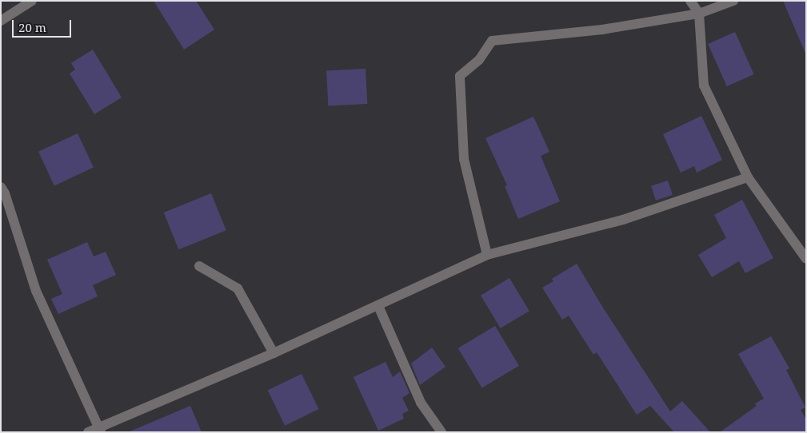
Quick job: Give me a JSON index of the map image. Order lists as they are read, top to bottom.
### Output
{
  "scale_bar": "20 m"
}
